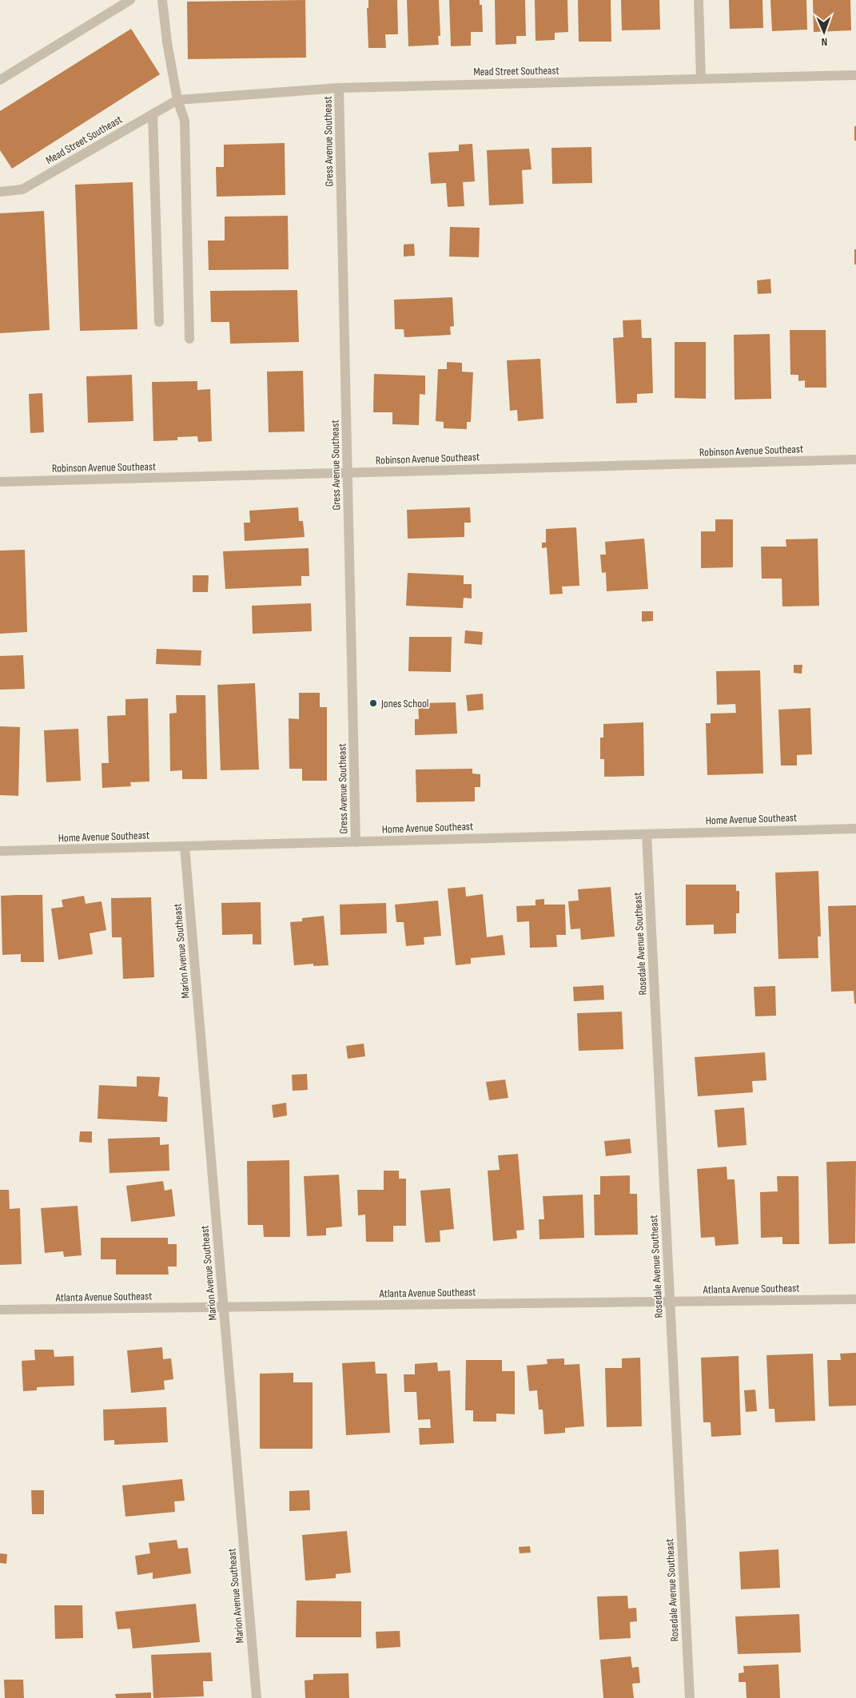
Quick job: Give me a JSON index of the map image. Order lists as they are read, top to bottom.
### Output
{
  "streets": {
    "street": [
      "Mead Street Southeast",
      "Gress Avenue Southeast",
      "Robinson Avenue Southeast",
      "Home Avenue Southeast",
      "Rosedale Avenue Southeast",
      "Marion Avenue Southeast",
      "Atlanta Avenue Southeast"
    ]
  },
  "crossings": [
    ["Mead Street Southeast", "Gress Avenue Southeast"],
    ["Gress Avenue Southeast", "Robinson Avenue Southeast"],
    ["Gress Avenue Southeast", "Home Avenue Southeast"],
    ["Home Avenue Southeast", "Rosedale Avenue Southeast"],
    ["Home Avenue Southeast", "Marion Avenue Southeast"],
    ["Rosedale Avenue Southeast", "Atlanta Avenue Southeast"],
    ["Marion Avenue Southeast", "Atlanta Avenue Southeast"]
  ],
  "places": ["Jones School"],
  "north": "bottom"
}
